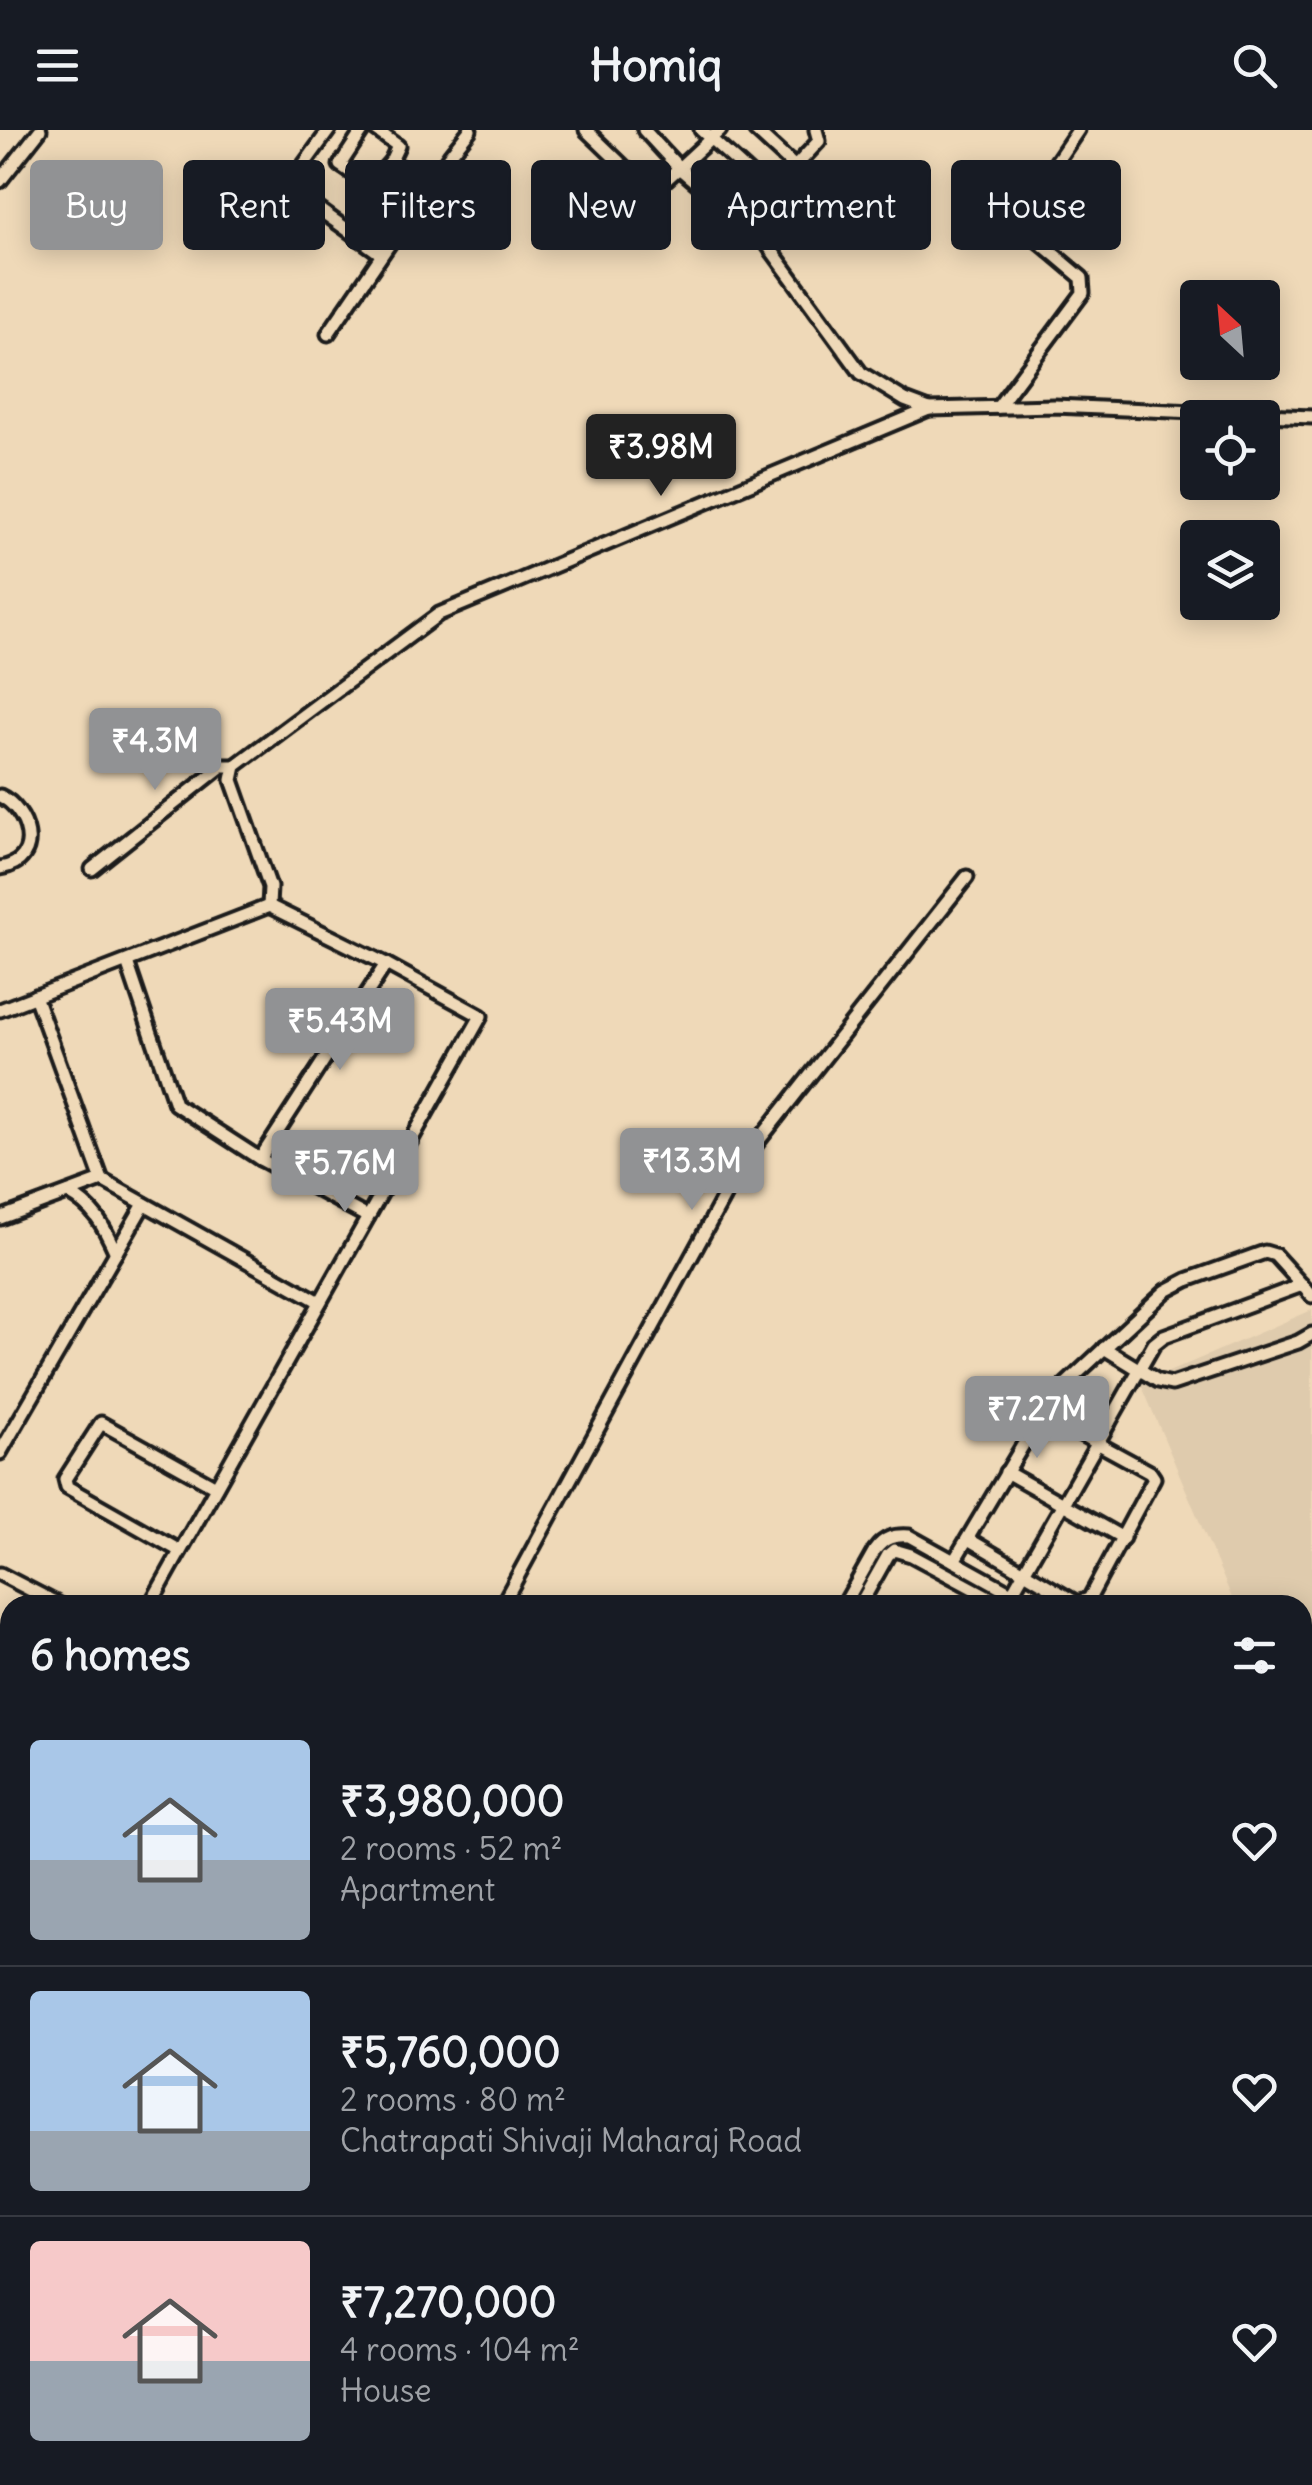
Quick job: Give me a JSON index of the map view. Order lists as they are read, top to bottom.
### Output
{
  "north": "top left",
  "page": {
    "header": "Homiq",
    "chip": [
      "Buy",
      "Rent",
      "Filters",
      "New",
      "Apartment",
      "House"
    ],
    "price": [
      "₹3.98M",
      "₹4.3M",
      "₹5.43M",
      "₹13.3M",
      "₹5.76M",
      "₹7.27M"
    ],
    "heading": "6 homes",
    "list": [
      {
        "name": "₹3,980,000",
        "note": "2 rooms · 52 m² · Apartment"
      },
      {
        "name": "₹5,760,000",
        "note": "2 rooms · 80 m² · Chatrapati Shivaji Maharaj Road"
      },
      {
        "name": "₹7,270,000",
        "note": "4 rooms · 104 m² · House"
      }
    ]
  }
}
